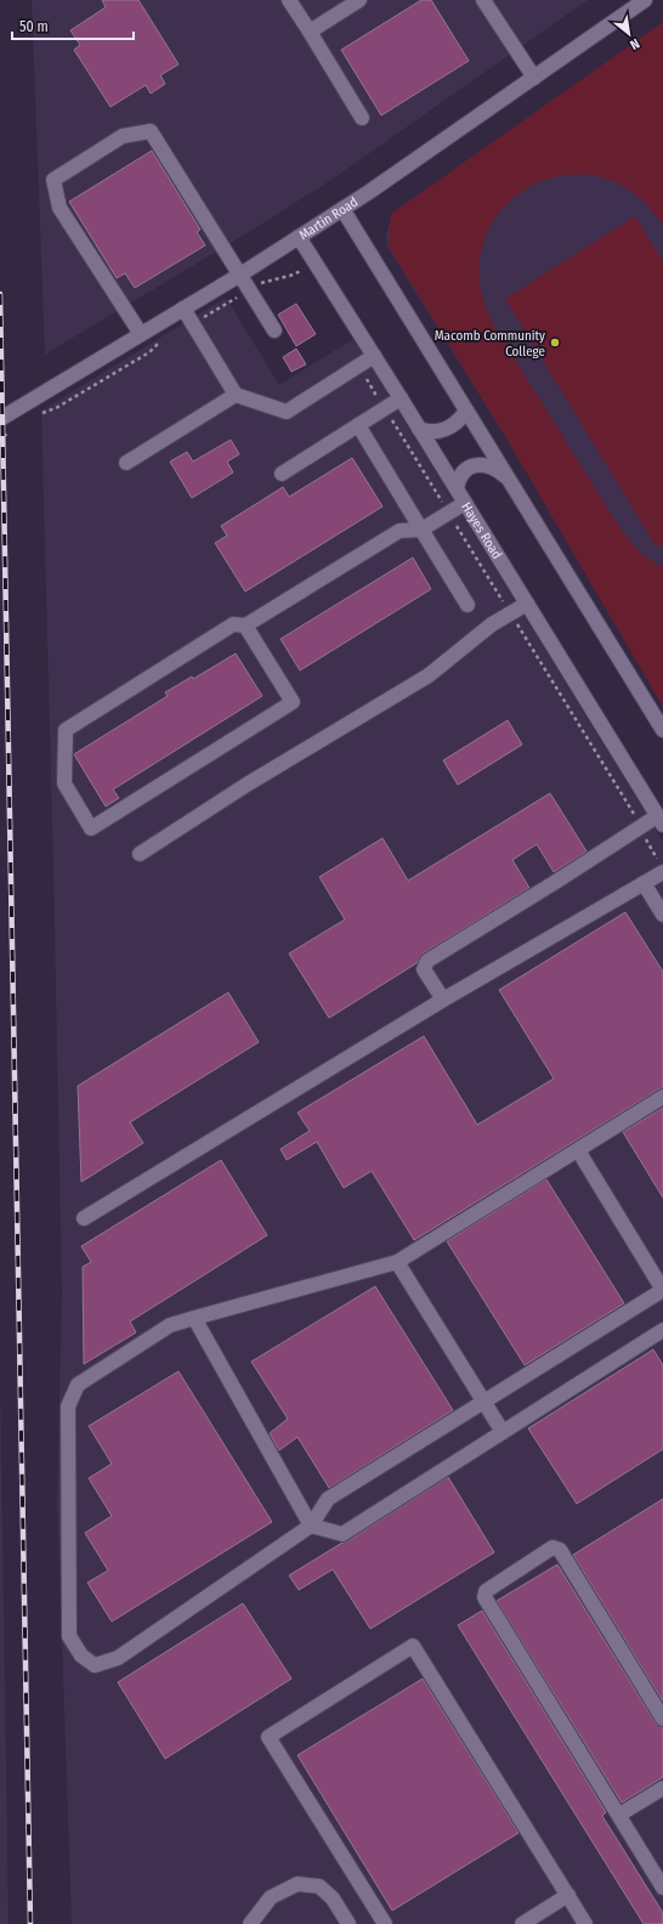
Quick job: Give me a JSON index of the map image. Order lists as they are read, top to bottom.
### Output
{
  "streets": {
    "street": ["Martin Road", "Hayes Road"]
  },
  "crossings": [
    ["Martin Road", "Hayes Road"]
  ],
  "places": ["Macomb Community College"],
  "scale_bar": "50 m",
  "north": "bottom right"
}
